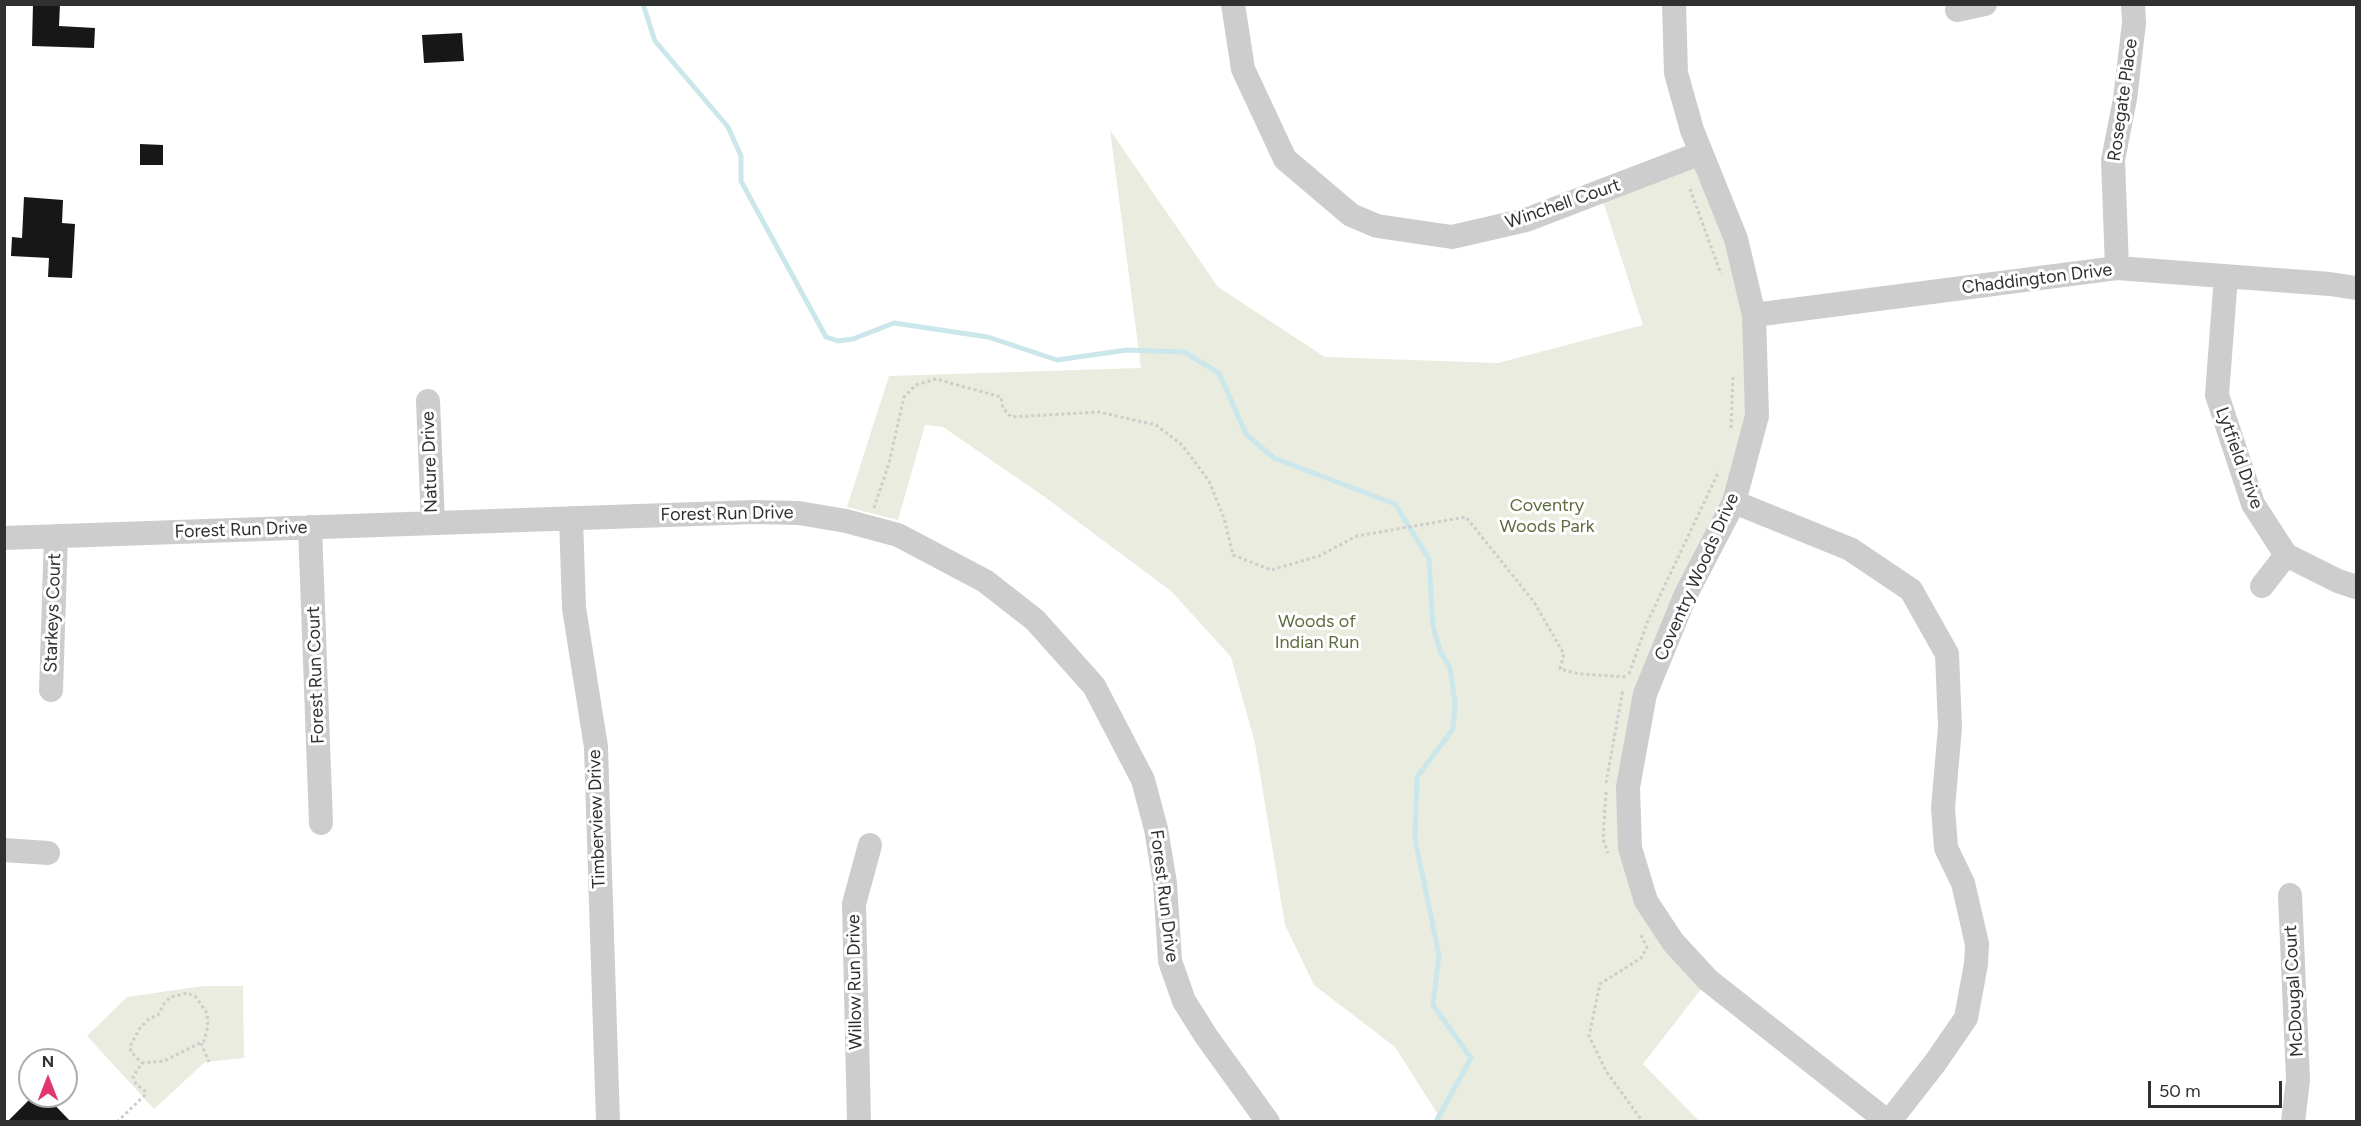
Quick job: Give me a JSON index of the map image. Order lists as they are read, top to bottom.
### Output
{
  "streets": {
    "street": [
      "Rosegate Place",
      "Winchell Court",
      "Chaddington Drive",
      "Lytfield Drive",
      "Nature Drive",
      "Forest Run Drive",
      "Coventry Woods Drive",
      "Starkeys Court",
      "Forest Run Court",
      "Timberview Drive",
      "Willow Run Drive",
      "McDougal Court"
    ]
  },
  "crossings": [
    ["Rosegate Place", "Chaddington Drive"],
    ["Winchell Court", "Coventry Woods Drive"],
    ["Chaddington Drive", "Lytfield Drive"],
    ["Chaddington Drive", "Coventry Woods Drive"],
    ["Nature Drive", "Forest Run Drive"],
    ["Forest Run Drive", "Starkeys Court"],
    ["Forest Run Drive", "Forest Run Court"],
    ["Forest Run Drive", "Timberview Drive"]
  ],
  "parks": ["Coventry Woods Park", "Woods of Indian Run"],
  "scale_bar": "50 m",
  "north": "top"
}
